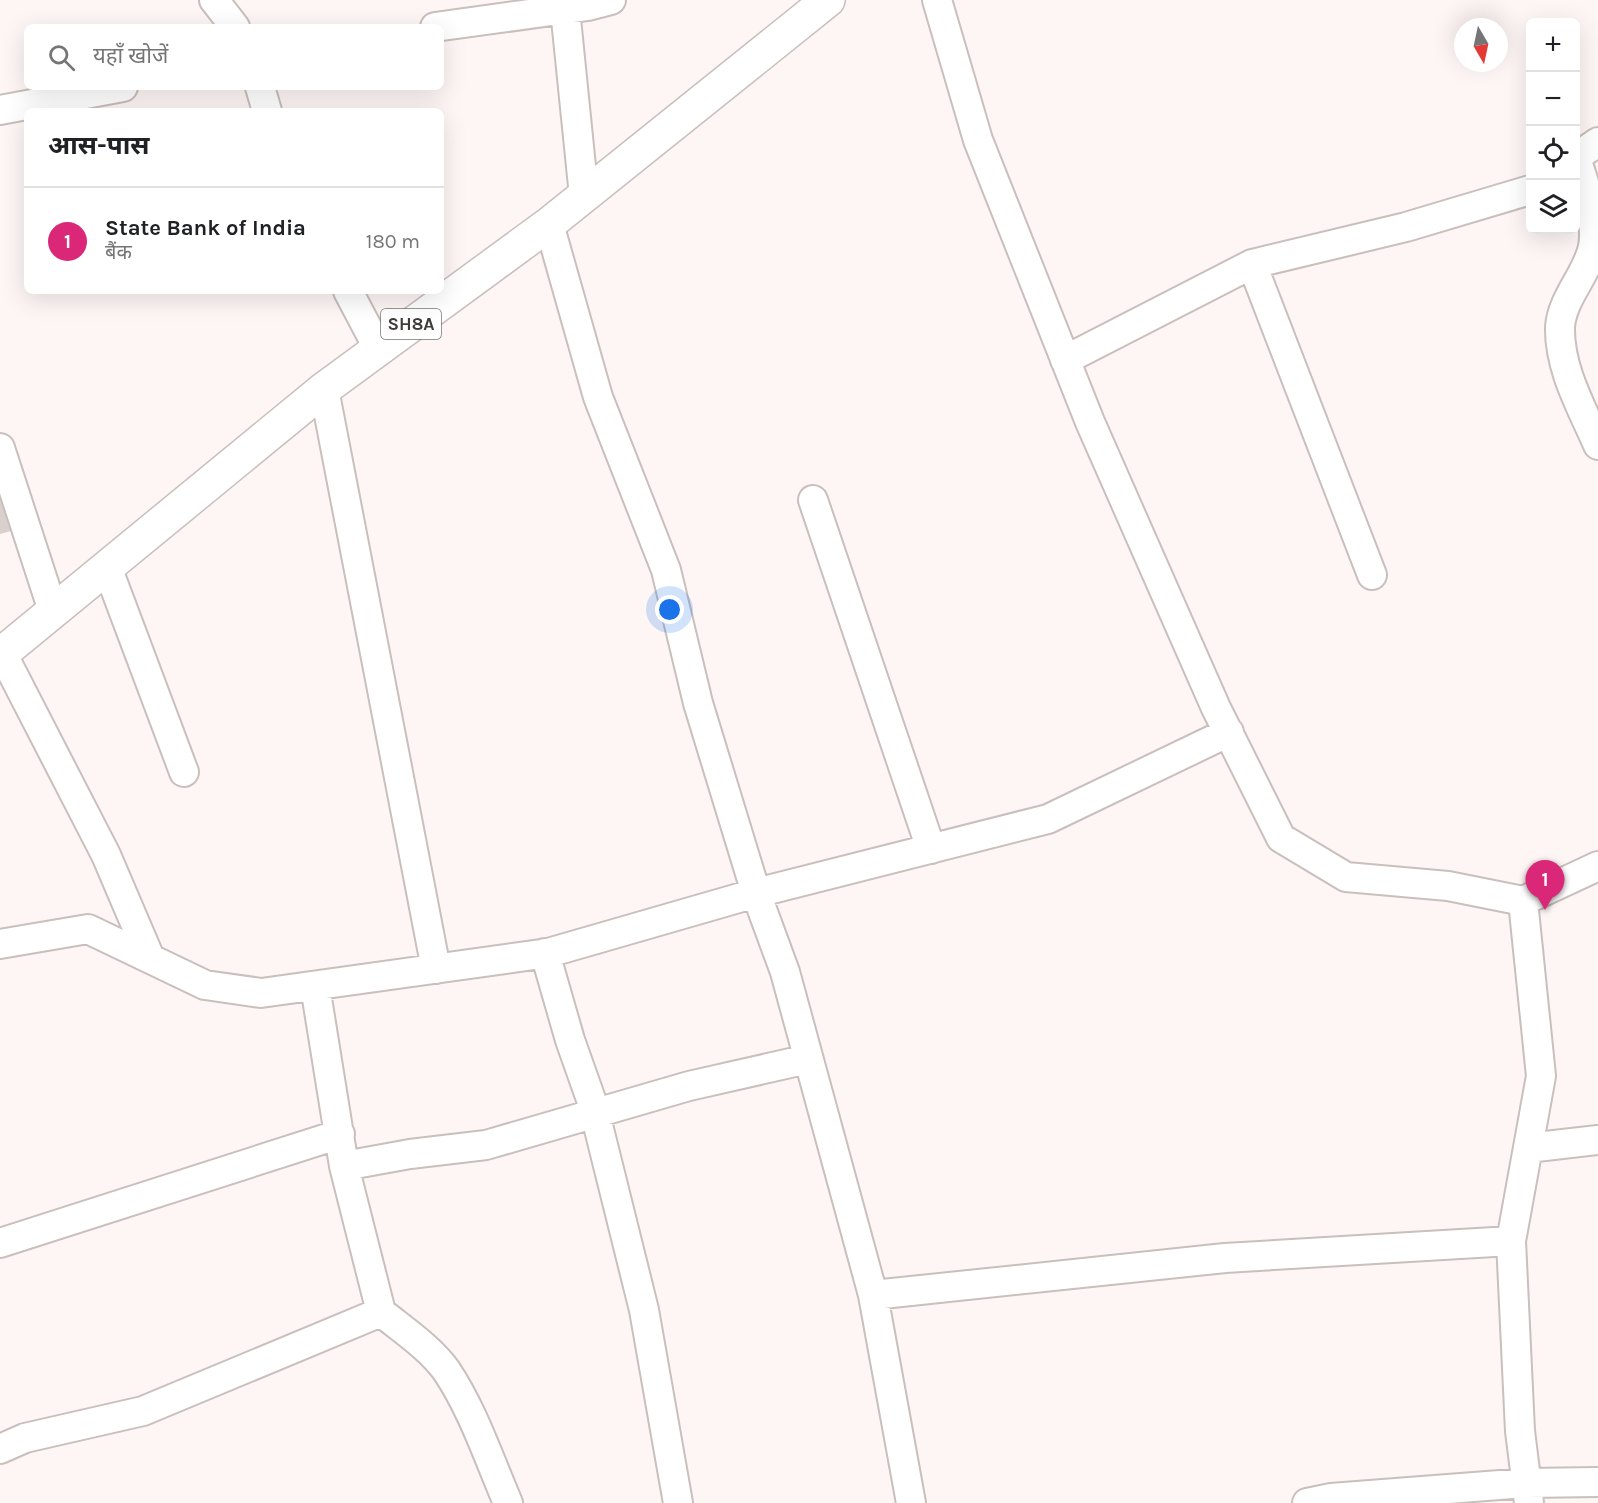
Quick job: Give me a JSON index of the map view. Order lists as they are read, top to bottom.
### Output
{
  "streets": {
    "main road": ["SH8A"]
  },
  "north": "bottom",
  "page": {
    "map_buttons": ["+", "−"],
    "search": "यहाँ खोजें",
    "heading": "आस-पास",
    "list": [
      {
        "mark": "1",
        "name": "State Bank of India",
        "note": "बैंक",
        "value": "180 m"
      }
    ],
    "pins": "1"
  }
}
